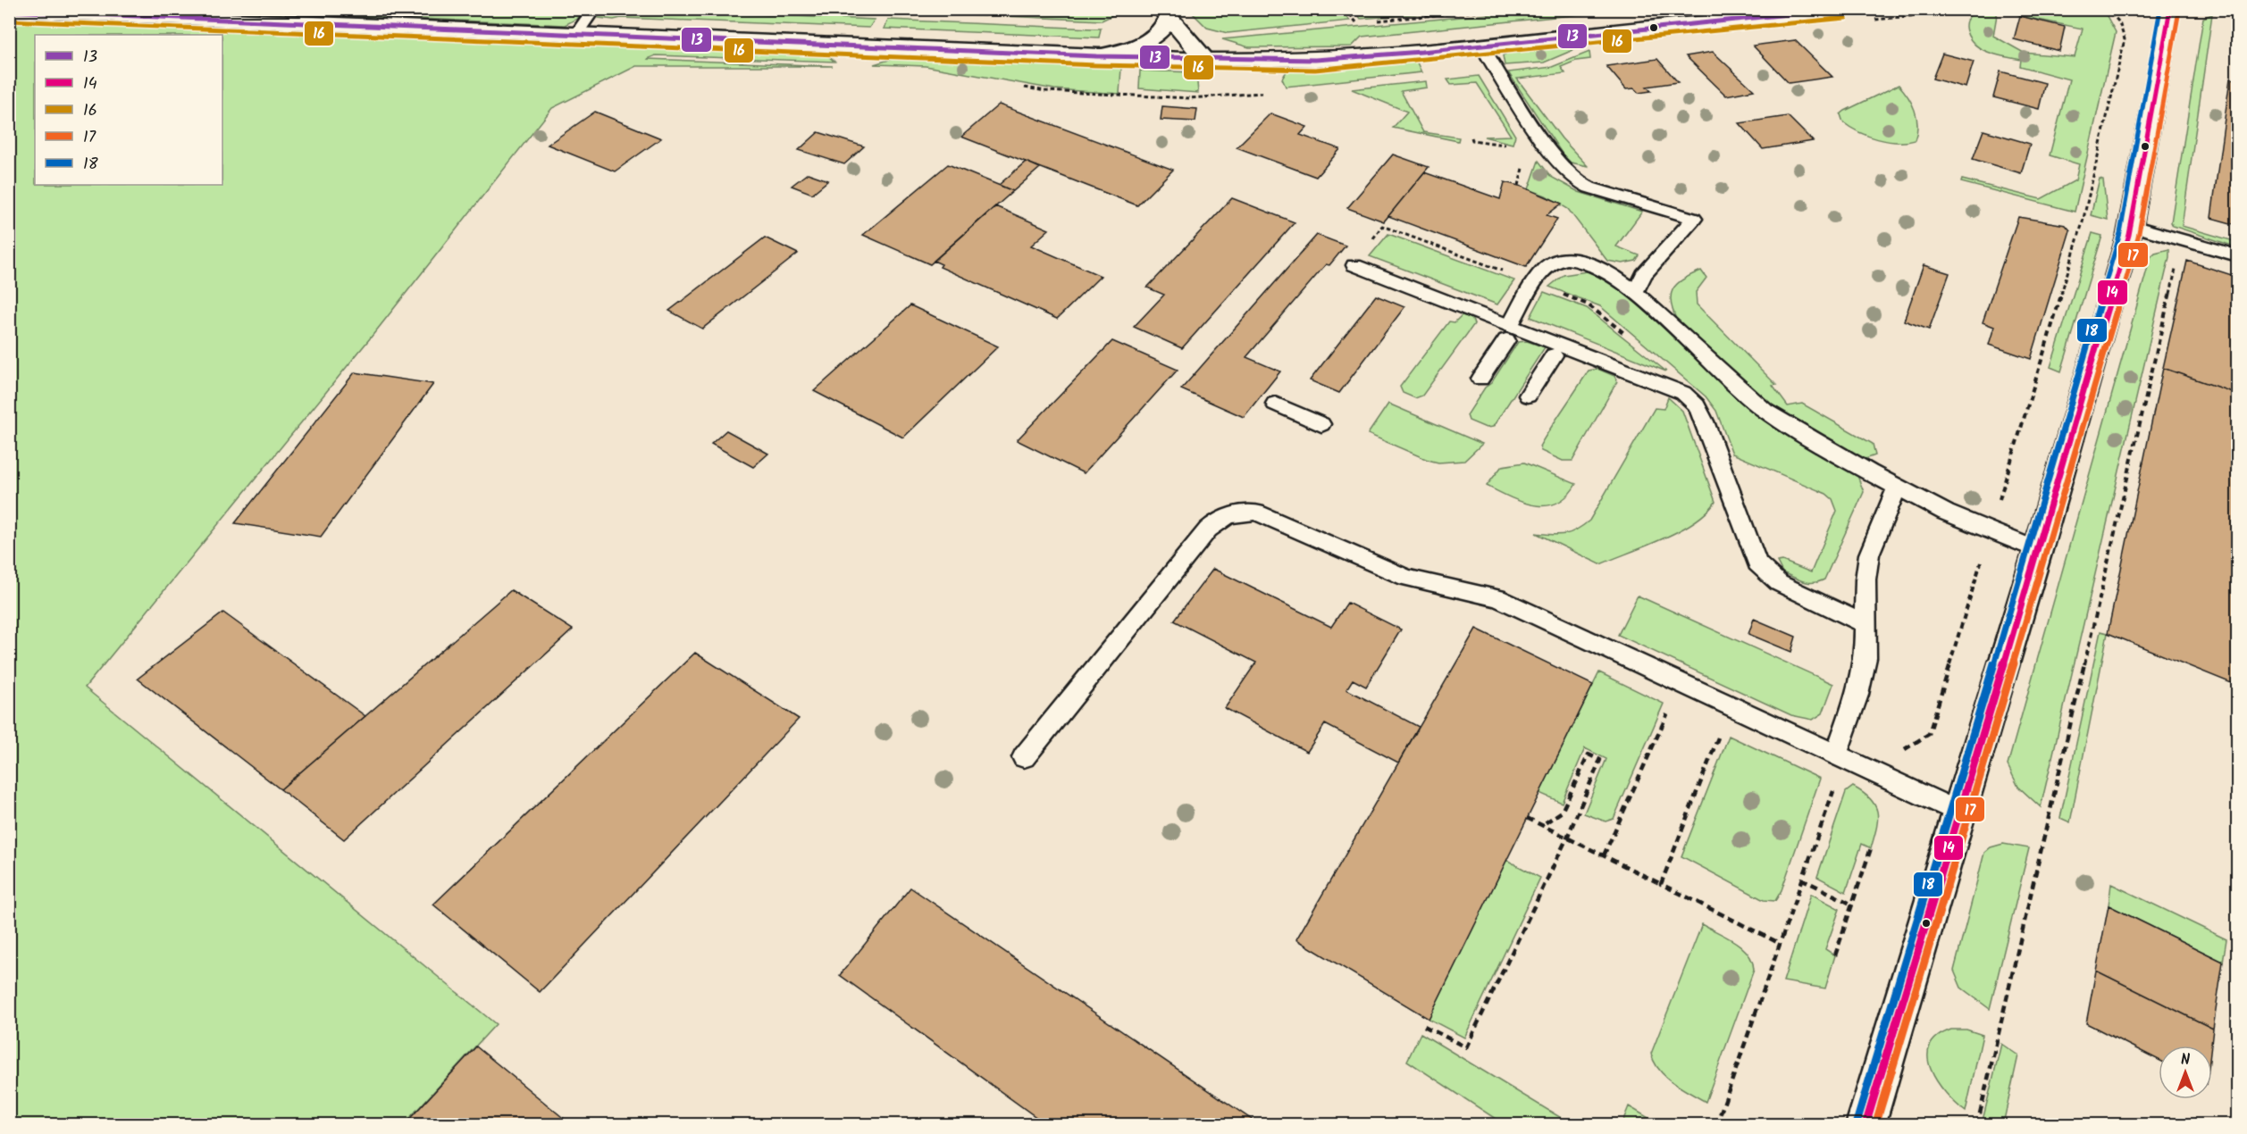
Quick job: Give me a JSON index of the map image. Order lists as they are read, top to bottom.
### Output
{
  "lines": [
    "transit line 13",
    "transit line 14",
    "transit line 18",
    "transit line 17",
    "transit line 16"
  ],
  "legend": [
    "13",
    "14",
    "16",
    "17",
    "18"
  ],
  "north": "top"
}
